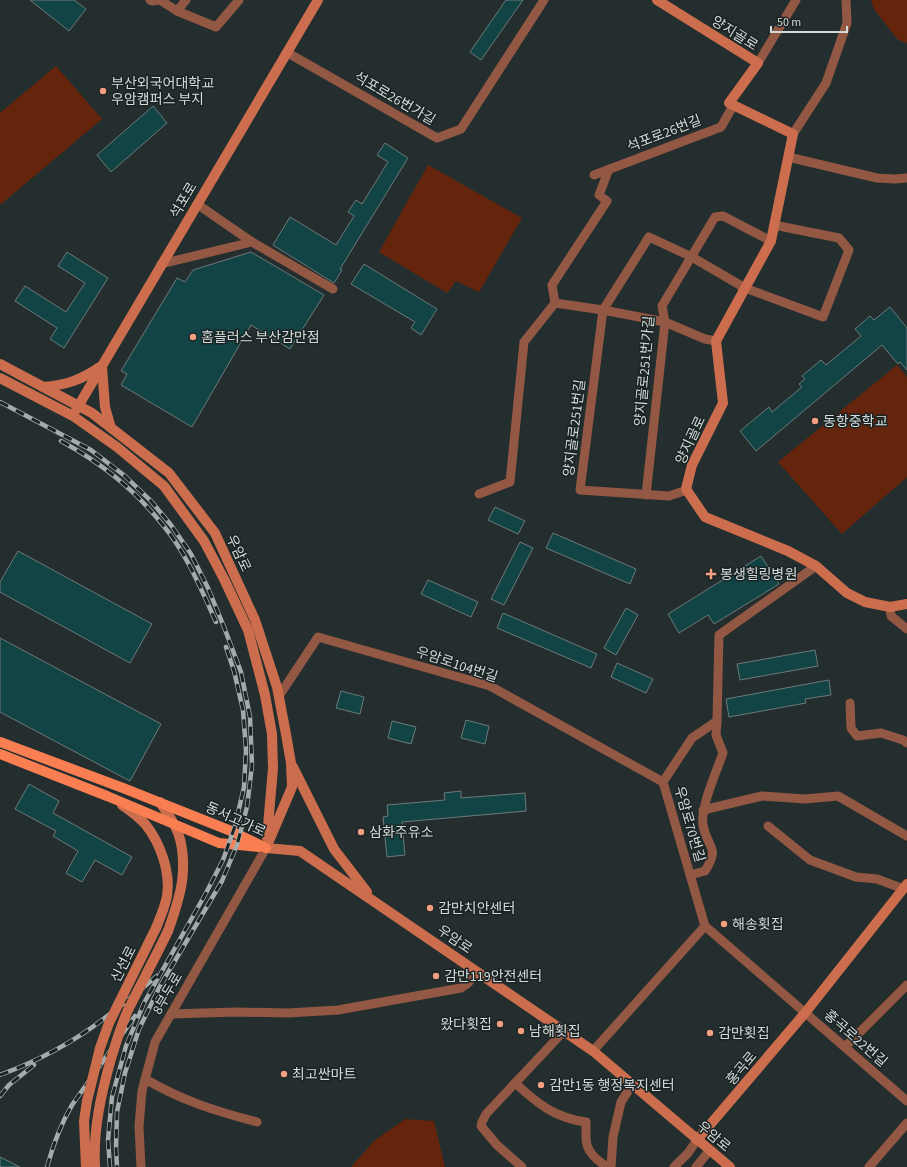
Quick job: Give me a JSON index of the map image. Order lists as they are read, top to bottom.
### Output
{
  "streets": {
    "main road": [
      "양지골로",
      "석포로",
      "우암로",
      "동서고가로",
      "신선로",
      "홍곡로"
    ],
    "street": [
      "석포로26번가길",
      "석포로26번길",
      "양지골로251번가길",
      "양지골로251번길",
      "우암로104번길",
      "우암로70번길",
      "8부두로",
      "홍곡로22번길"
    ]
  },
  "crossings": [
    ["양지골로", "석포로26번길"],
    ["양지골로", "양지골로251번길"],
    ["석포로26번가길", "석포로"],
    ["석포로", "우암로"],
    ["양지골로251번가길", "양지골로251번길"],
    ["우암로", "우암로104번길"],
    ["우암로", "동서고가로"],
    ["우암로", "8부두로"],
    ["우암로", "홍곡로"],
    ["우암로104번길", "우암로70번길"],
    ["동서고가로", "신선로"],
    ["동서고가로", "8부두로"],
    ["홍곡로22번길", "홍곡로"]
  ],
  "places": {
    "other": [
      "부산외국어대학교 우암캠퍼스 부지",
      "홈플러스 부산감만점",
      "동항중학교",
      "삼화주유소",
      "감만치안센터",
      "해송횟집",
      "감만119안전센터",
      "왔다횟집",
      "남해횟집",
      "감만횟집",
      "최고싼마트",
      "감만1동 행정복지센터"
    ],
    "health": ["봉생힐링병원"]
  },
  "scale_bar": "50 m"
}
